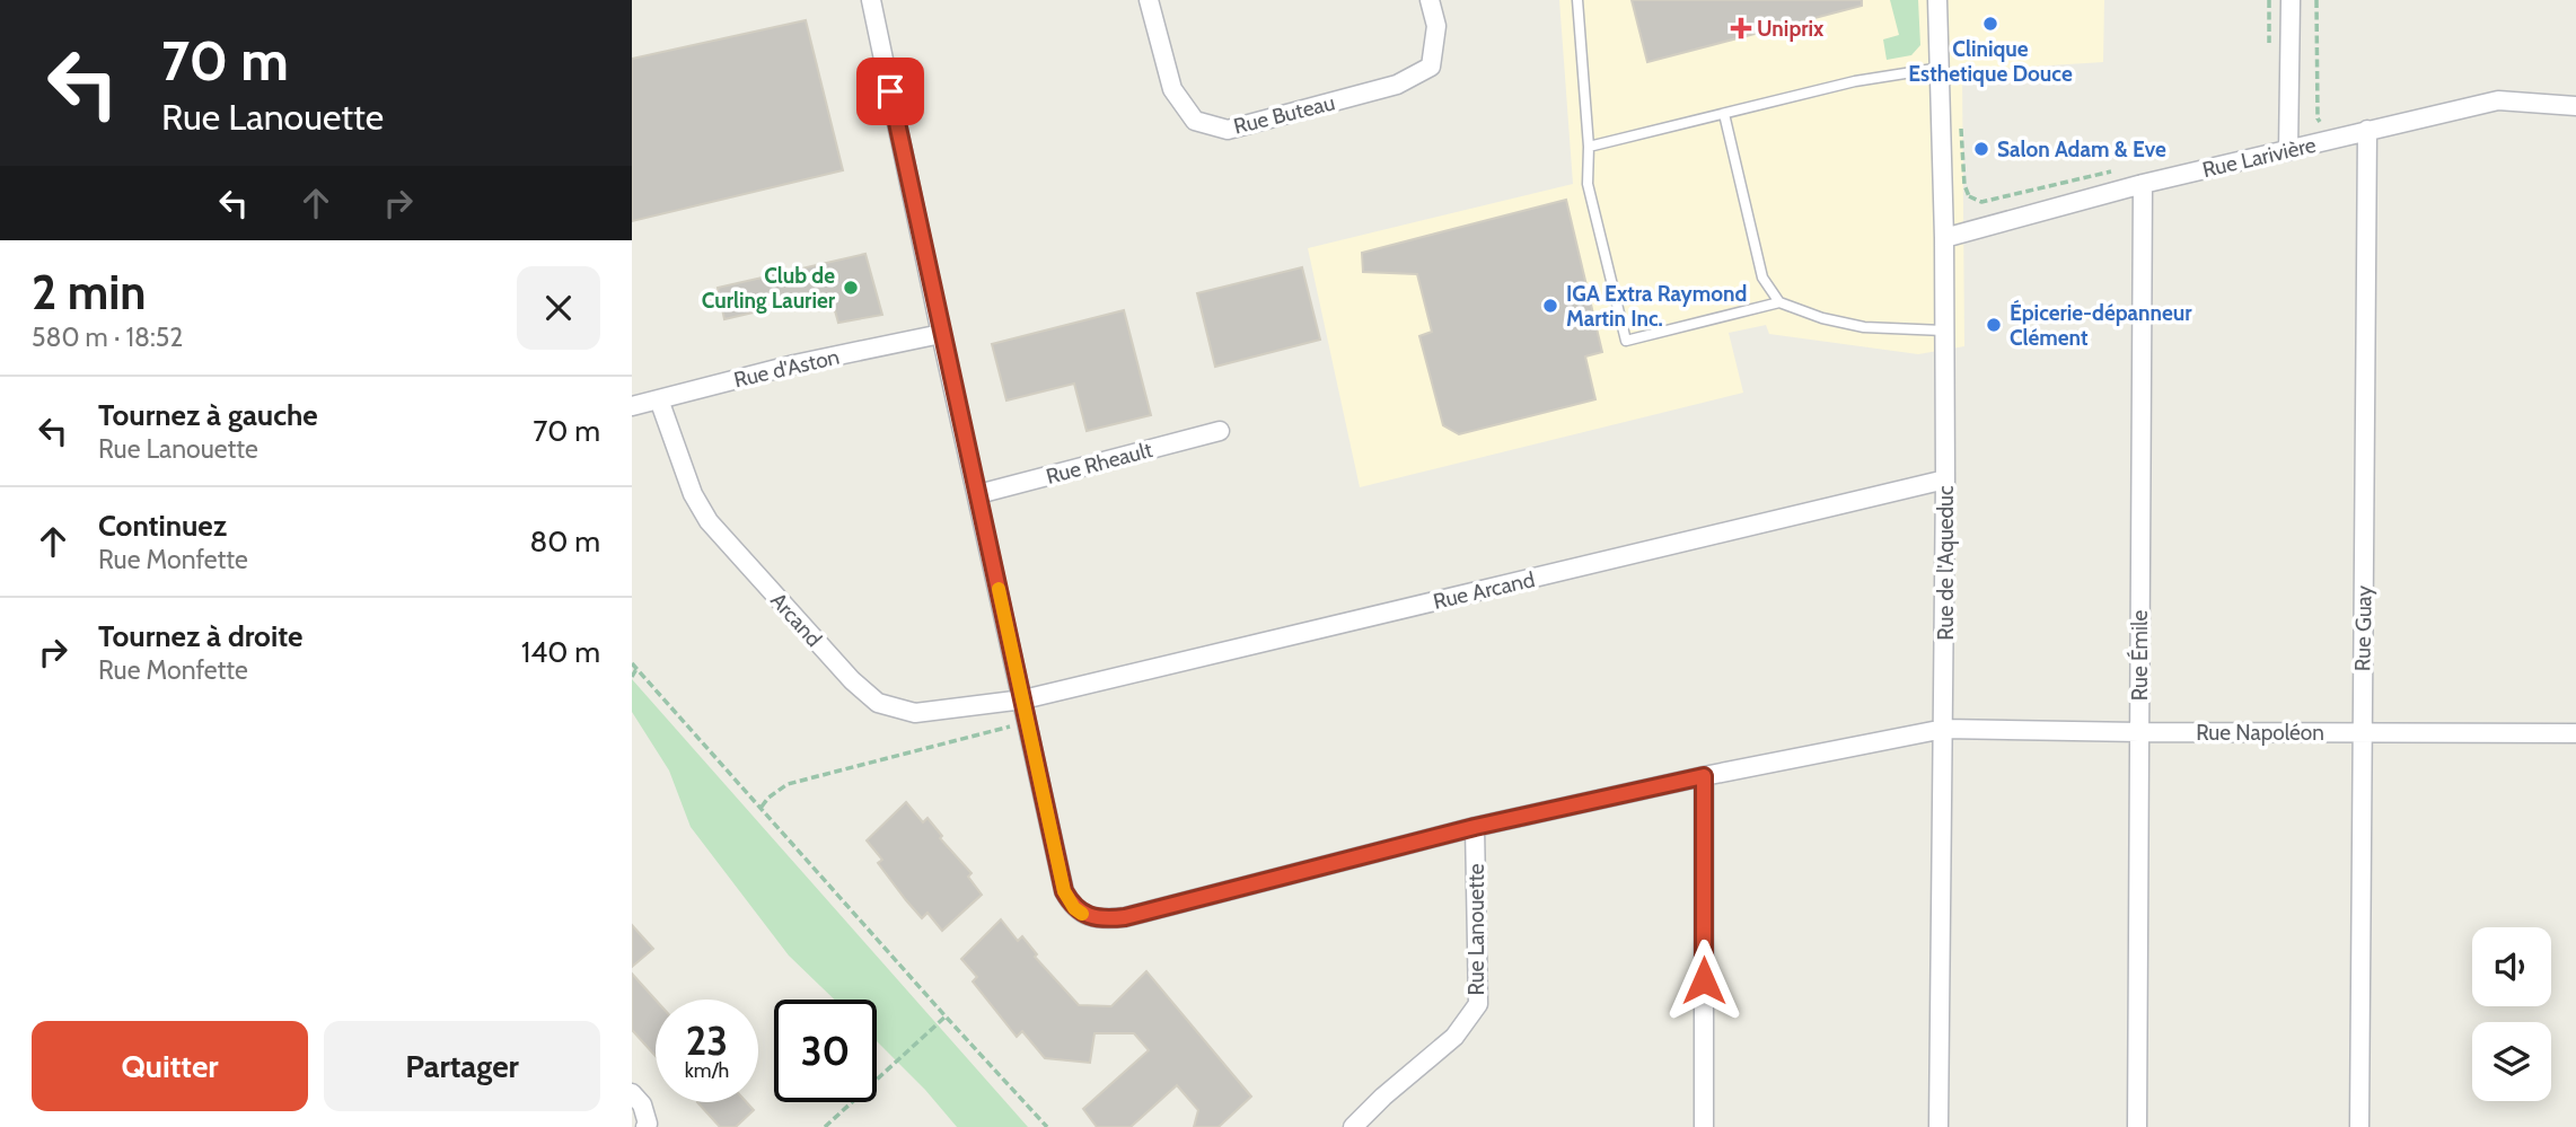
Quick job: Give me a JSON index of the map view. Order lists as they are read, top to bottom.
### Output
{
  "streets": {
    "street": [
      "Rue Buteau",
      "Rue Larivière",
      "Rue d'Aston",
      "Rue Rheault",
      "Rue de l'Aqueduc",
      "Rue Arcand",
      "Arcand",
      "Rue Guay",
      "Rue Émile",
      "Rue Napoléon",
      "Rue Lanouette"
    ]
  },
  "crossings": [
    ["Rue Larivière", "Rue de l'Aqueduc"],
    ["Rue Larivière", "Rue Guay"],
    ["Rue Larivière", "Rue Émile"],
    ["Rue d'Aston", "Arcand"],
    ["Rue de l'Aqueduc", "Rue Arcand"],
    ["Rue de l'Aqueduc", "Rue Napoléon"],
    ["Rue Arcand", "Arcand"],
    ["Rue Guay", "Rue Napoléon"],
    ["Rue Émile", "Rue Napoléon"]
  ],
  "places": {
    "other": [
      "Clinique Esthetique Douce",
      "Salon Adam & Eve",
      "Club de Curling Laurier",
      "IGA Extra Raymond Martin Inc.",
      "Épicerie-dépanneur Clément"
    ],
    "health": ["Uniprix"]
  },
  "page": {
    "turn": ["70 m", "Rue Lanouette"],
    "heading": ["2 min", "580 m · 18:52"],
    "list": [
      {
        "name": "Tournez à gauche",
        "note": "Rue Lanouette",
        "value": "70 m"
      },
      {
        "name": "Continuez",
        "note": "Rue Monfette",
        "value": "80 m"
      },
      {
        "name": "Tournez à droite",
        "note": "Rue Monfette",
        "value": "140 m"
      }
    ],
    "speed": "23 km/h",
    "limit": "30",
    "buttons": ["Quitter", "Partager"]
  }
}
